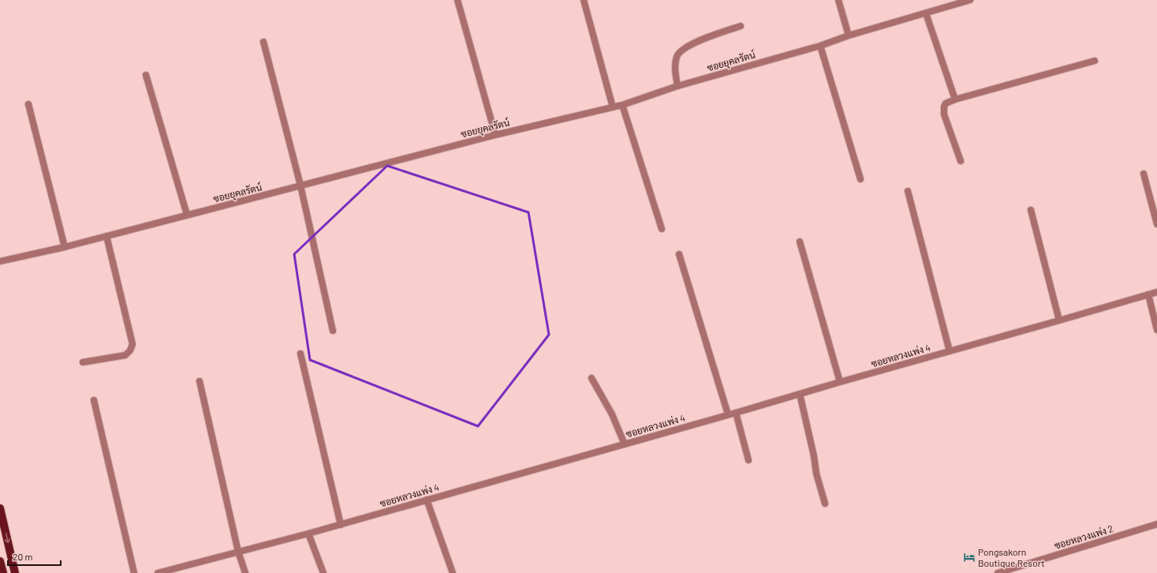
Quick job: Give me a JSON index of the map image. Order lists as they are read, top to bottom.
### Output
{
  "streets": {
    "street": ["ซอยยุคลรัตน์", "ซอยหลวงแพ่ง 4", "ซอยหลวงแพ่ง 2"]
  },
  "places": {
    "hotel": ["Pongsakorn Boutique Resort"]
  },
  "scale_bar": "20 m"
}
